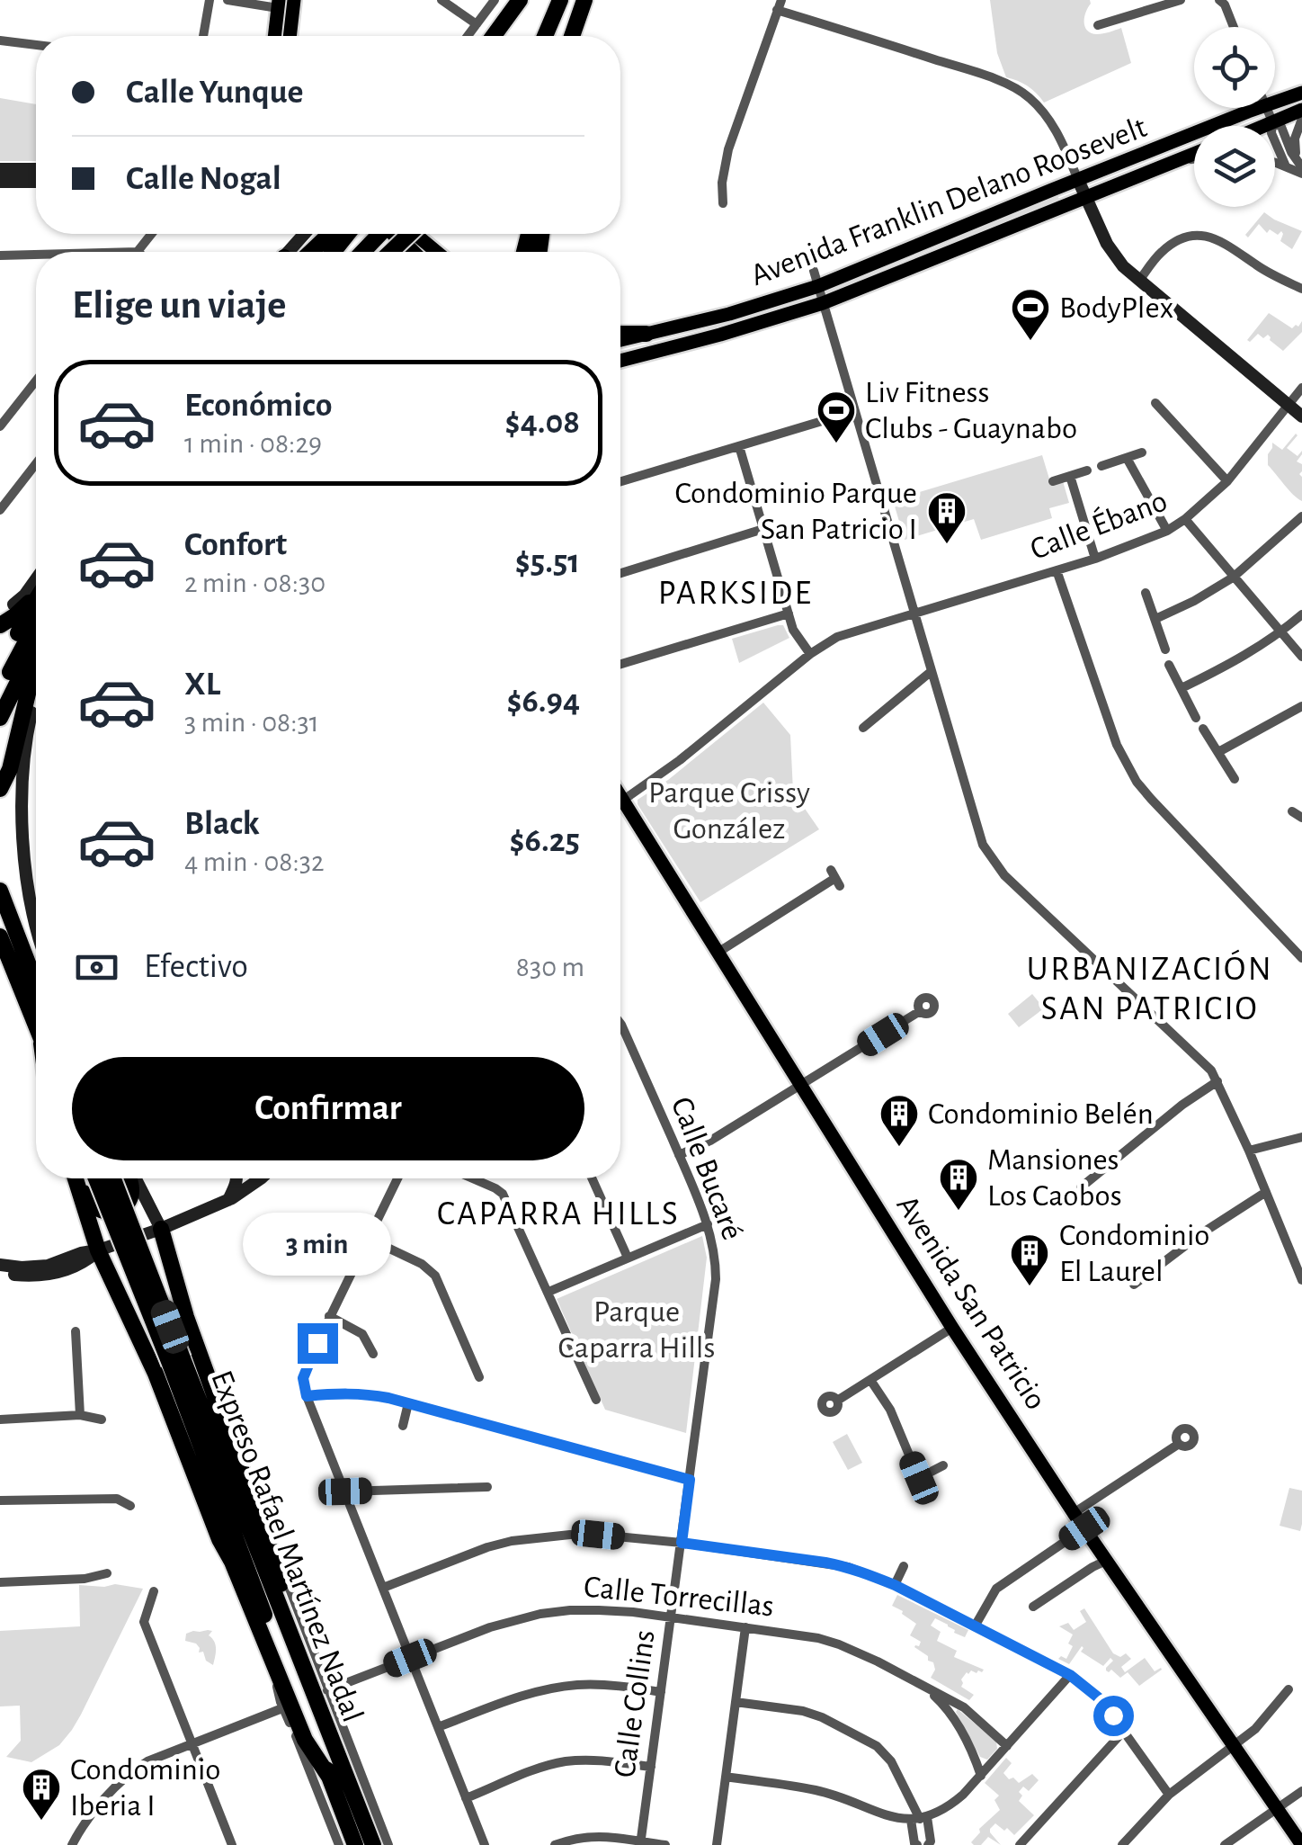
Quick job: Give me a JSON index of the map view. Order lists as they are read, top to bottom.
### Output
{
  "streets": {
    "highway": ["Expreso Rafael Martínez Nadal"],
    "main road": ["Avenida Franklin Delano Roosevelt", "Avenida San Patricio"],
    "street": [
      "Calle Ébano",
      "Calle Bucaré",
      "Calle Torrecillas",
      "Calle Collins"
    ]
  },
  "crossings": [
    ["Calle Ébano", "Avenida San Patricio"],
    ["Calle Bucaré", "Calle Collins"],
    ["Calle Torrecillas", "Calle Collins"]
  ],
  "districts": ["PARKSIDE", "URBANIZACIÓN SAN PATRICIO", "CAPARRA HILLS"],
  "parks": ["Parque Crissy González", "Parque Caparra Hills"],
  "places": {
    "sports": ["BodyPlex", "Liv Fitness Clubs - Guaynabo"],
    "building": [
      "Condominio Parque San Patricio I",
      "Condominio Belén",
      "Mansiones Los Caobos",
      "Condominio El Laurel",
      "Condominio Iberia I"
    ]
  },
  "page": {
    "banner": ["Calle Yunque", "Calle Nogal"],
    "heading": "Elige un viaje",
    "list": [
      {
        "name": "Económico",
        "note": "1 min · 08:29",
        "value": "$4.08"
      },
      {
        "name": "Confort",
        "note": "2 min · 08:30",
        "value": "$5.51"
      },
      {
        "name": "XL",
        "note": "3 min · 08:31",
        "value": "$6.94"
      },
      {
        "name": "Black",
        "note": "4 min · 08:32",
        "value": "$6.25"
      }
    ],
    "pay": ["Efectivo", "830 m"],
    "buttons": "Confirmar",
    "bubble": "3 min"
  }
}
